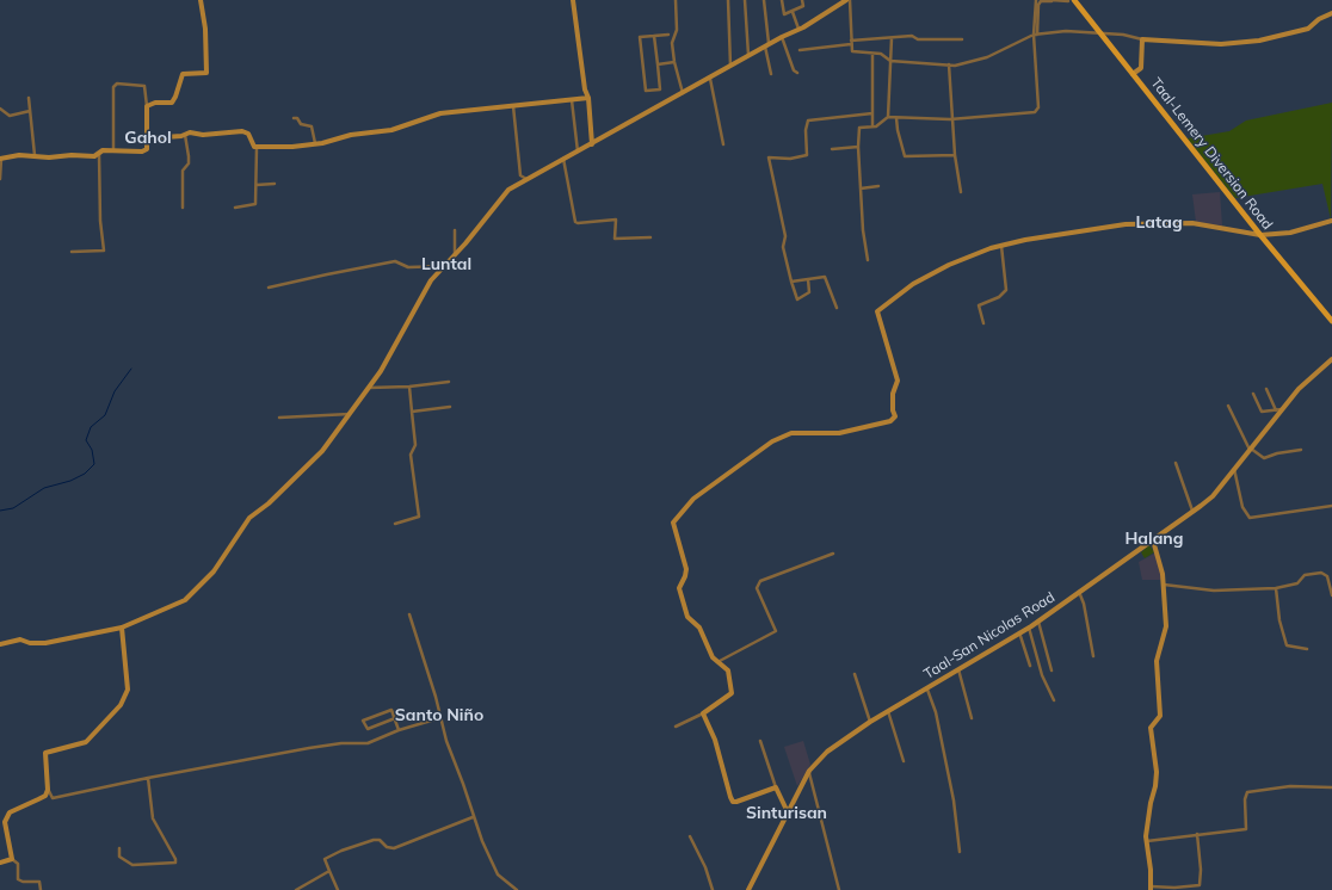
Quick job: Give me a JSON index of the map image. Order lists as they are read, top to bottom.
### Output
{
  "streets": {
    "main road": ["Taal-Lemery Diversion Road"],
    "street": ["Taal-San Nicolas Road"]
  },
  "districts": [
    "Gahol",
    "Latag",
    "Luntal",
    "Halang",
    "Santo Niño",
    "Sinturisan"
  ]
}
